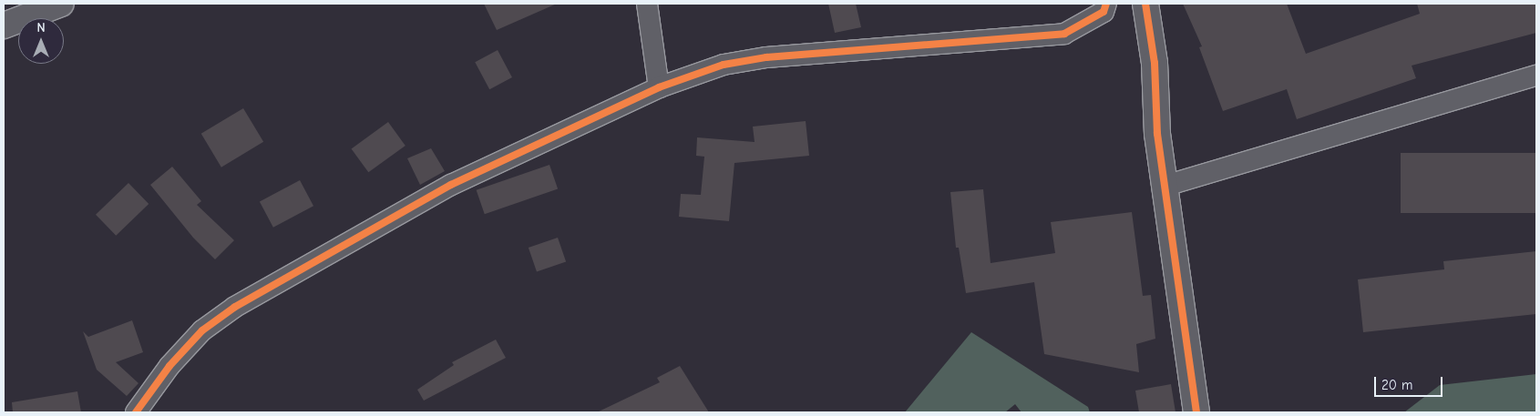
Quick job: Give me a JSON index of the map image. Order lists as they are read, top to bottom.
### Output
{
  "scale_bar": "20 m",
  "north": "top"
}
